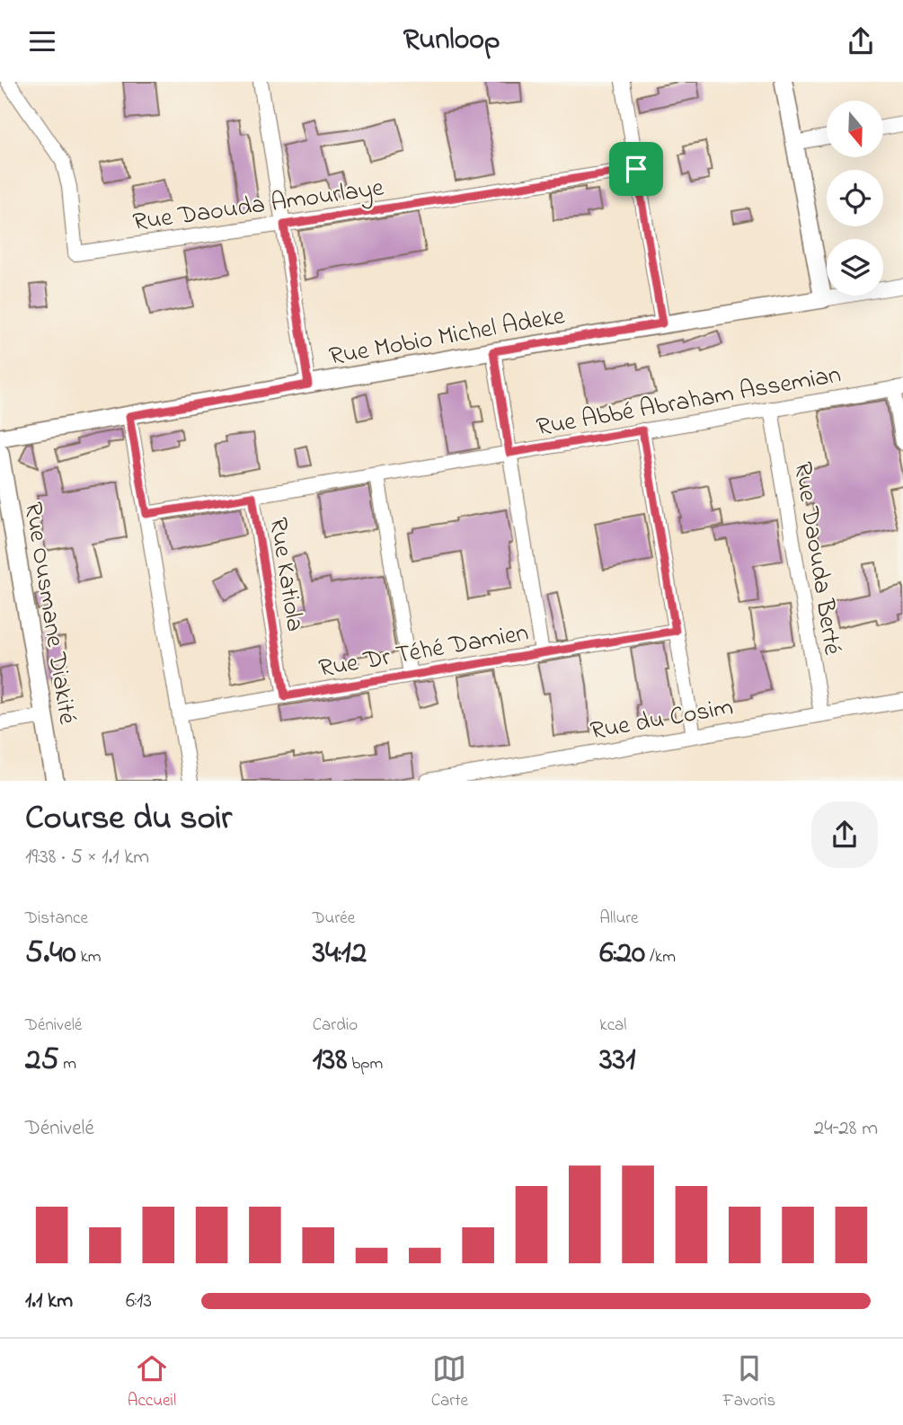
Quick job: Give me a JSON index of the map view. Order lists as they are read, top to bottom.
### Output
{
  "streets": {
    "street": [
      "Rue Daouda Amourlaye",
      "Rue Mobio Michel Adeke",
      "Rue Abbé Abraham Assemian",
      "Rue Daouda Berté",
      "Rue Katiola",
      "Rue Ousmane Diakité",
      "Rue Dr Téhé Damien",
      "Rue du Cosim"
    ]
  },
  "crossings": [
    ["Rue Abbé Abraham Assemian", "Rue Daouda Berté"],
    ["Rue Abbé Abraham Assemian", "Rue Katiola"],
    ["Rue Daouda Berté", "Rue du Cosim"],
    ["Rue Katiola", "Rue Dr Téhé Damien"]
  ],
  "north": "bottom",
  "page": {
    "header": "Runloop",
    "heading": ["Course du soir", "19:38 · 5 × 1.1 km"],
    "stats": [
      ["Distance", "5.40 km"],
      ["Durée", "34:12"],
      ["Allure", "6:20 /km"],
      ["Dénivelé", "25 m"],
      ["Cardio", "138 bpm"],
      ["kcal", "331"]
    ],
    "chart": ["Dénivelé", "24–28 m"],
    "list": [
      {
        "name": "1.1 km",
        "note": "6:13"
      }
    ],
    "tabs": ["Accueil", "Carte", "Favoris"]
  }
}
